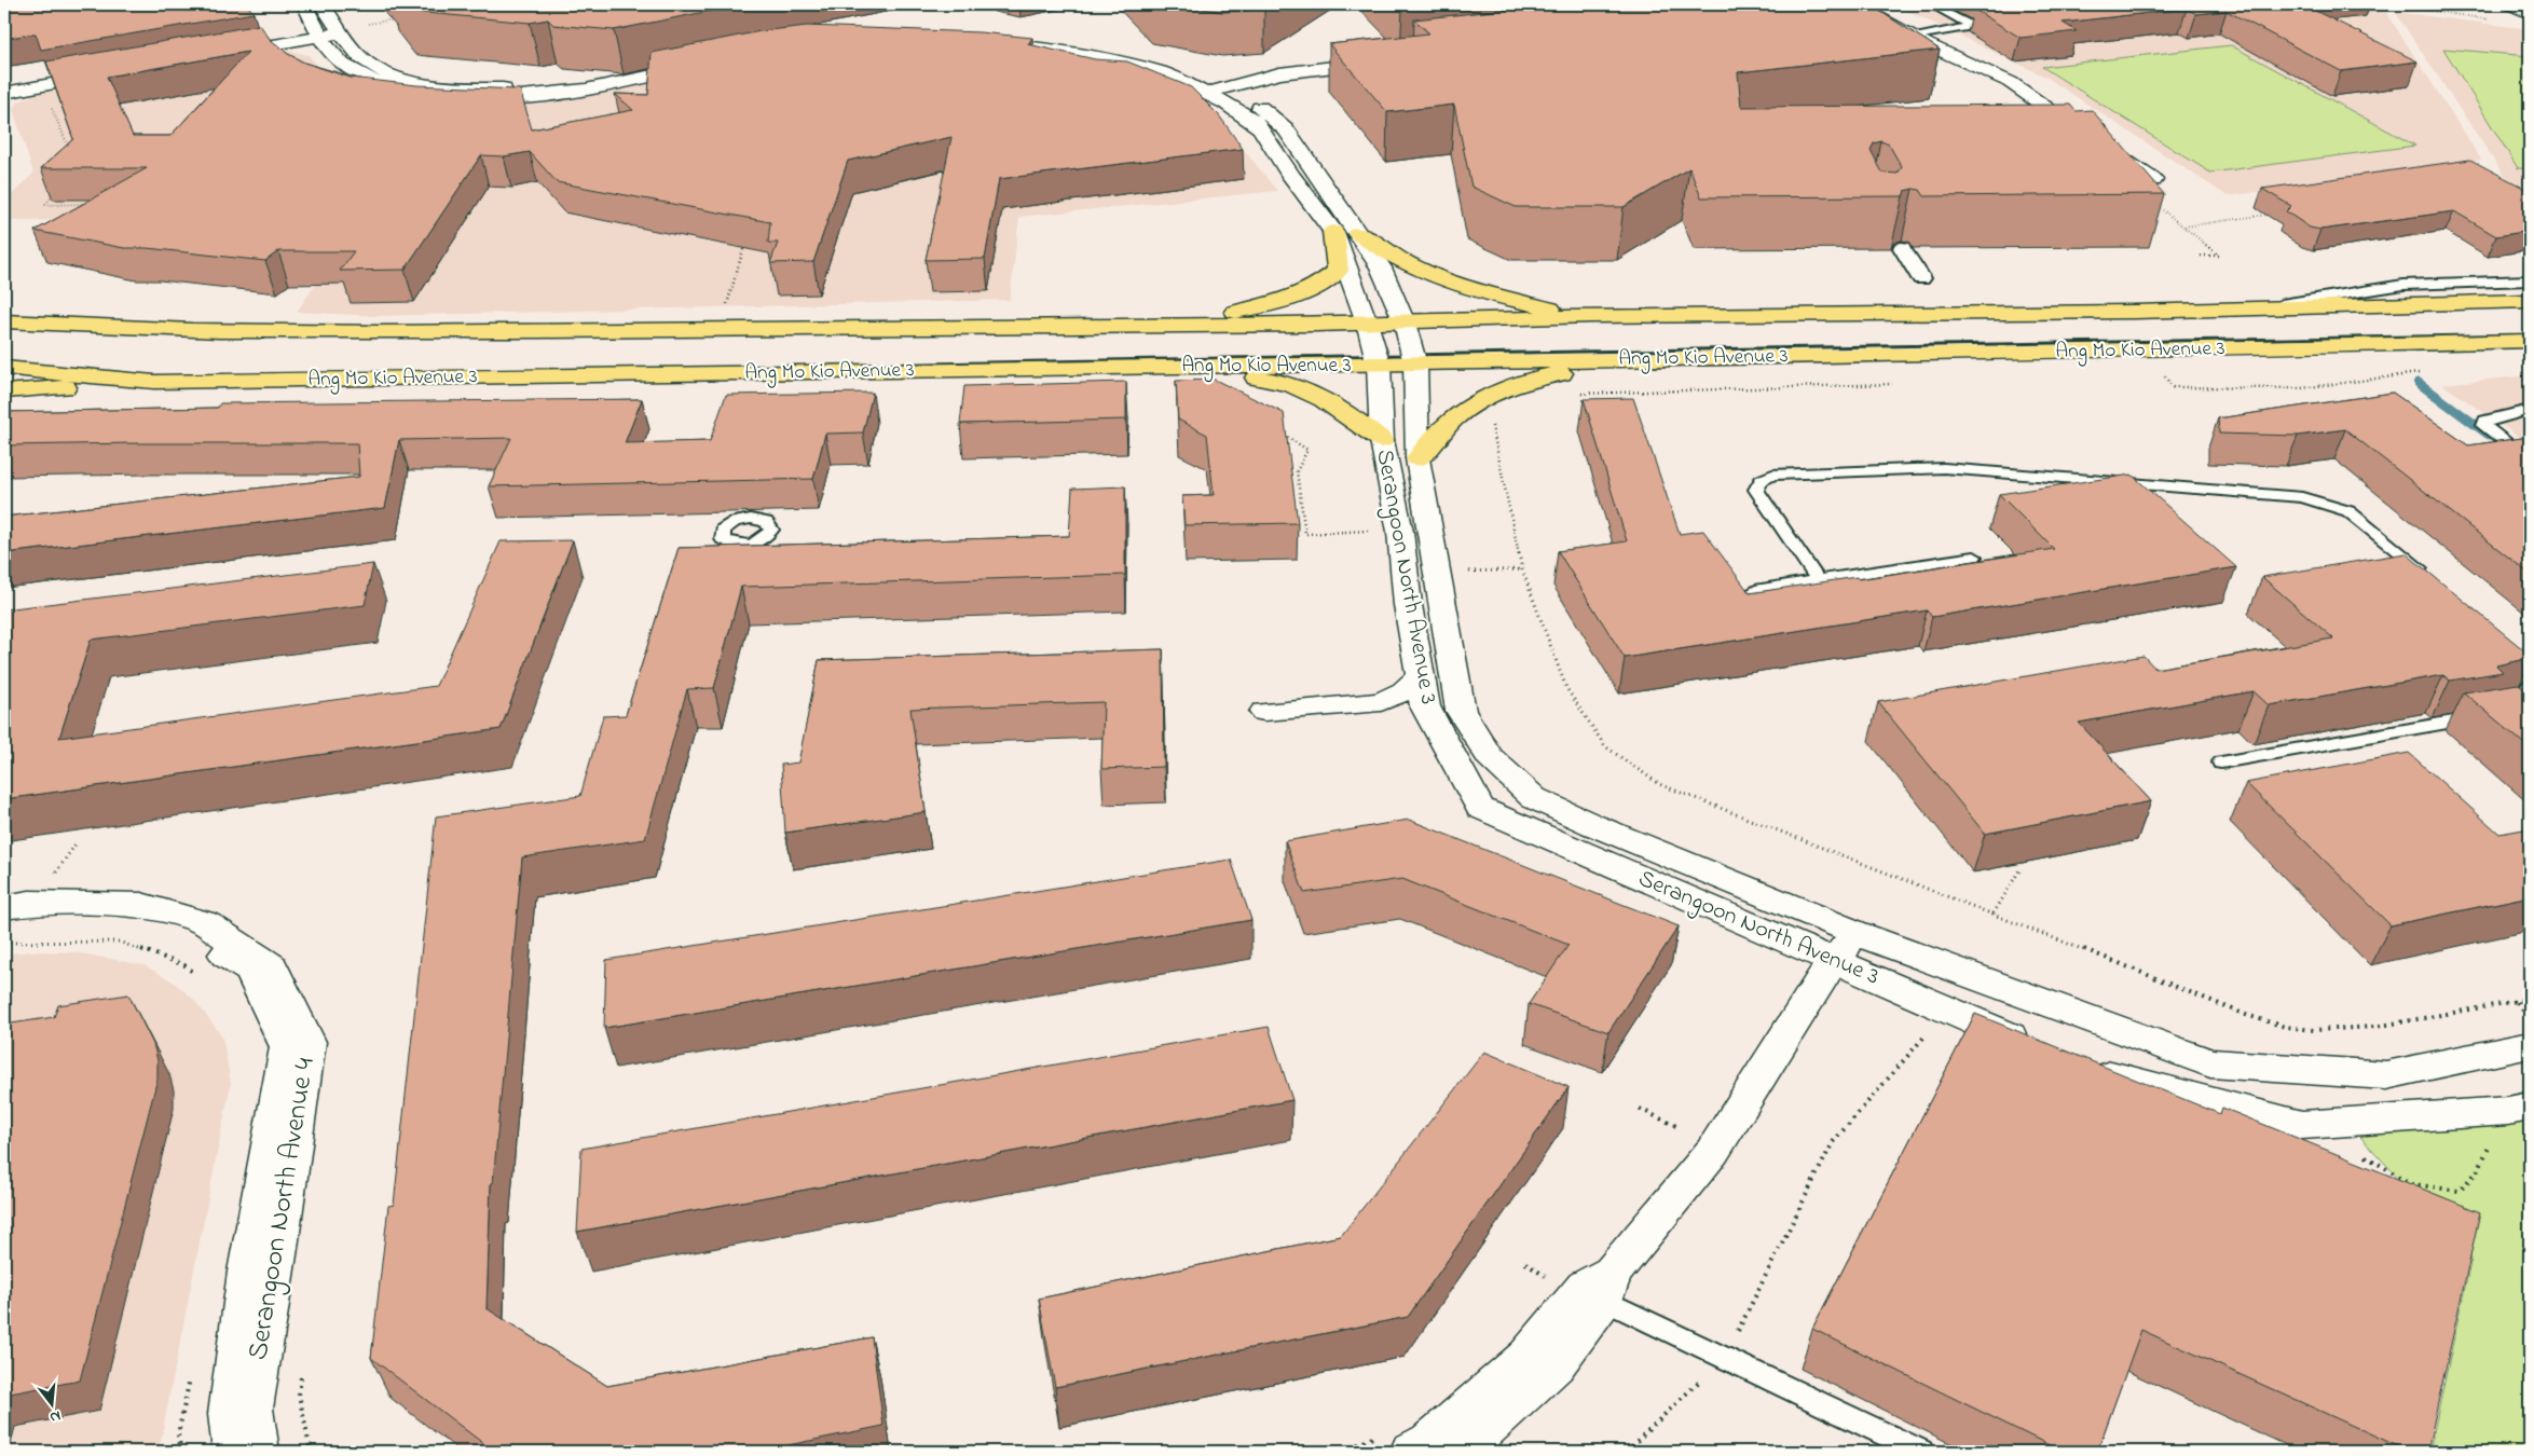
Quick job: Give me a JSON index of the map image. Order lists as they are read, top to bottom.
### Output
{
  "streets": {
    "highway": ["Ang Mo Kio Avenue 3"],
    "street": ["Serangoon North Avenue 3", "Serangoon North Avenue 4"]
  },
  "crossings": [
    ["Ang Mo Kio Avenue 3", "Serangoon North Avenue 3"]
  ],
  "north": "bottom"
}
